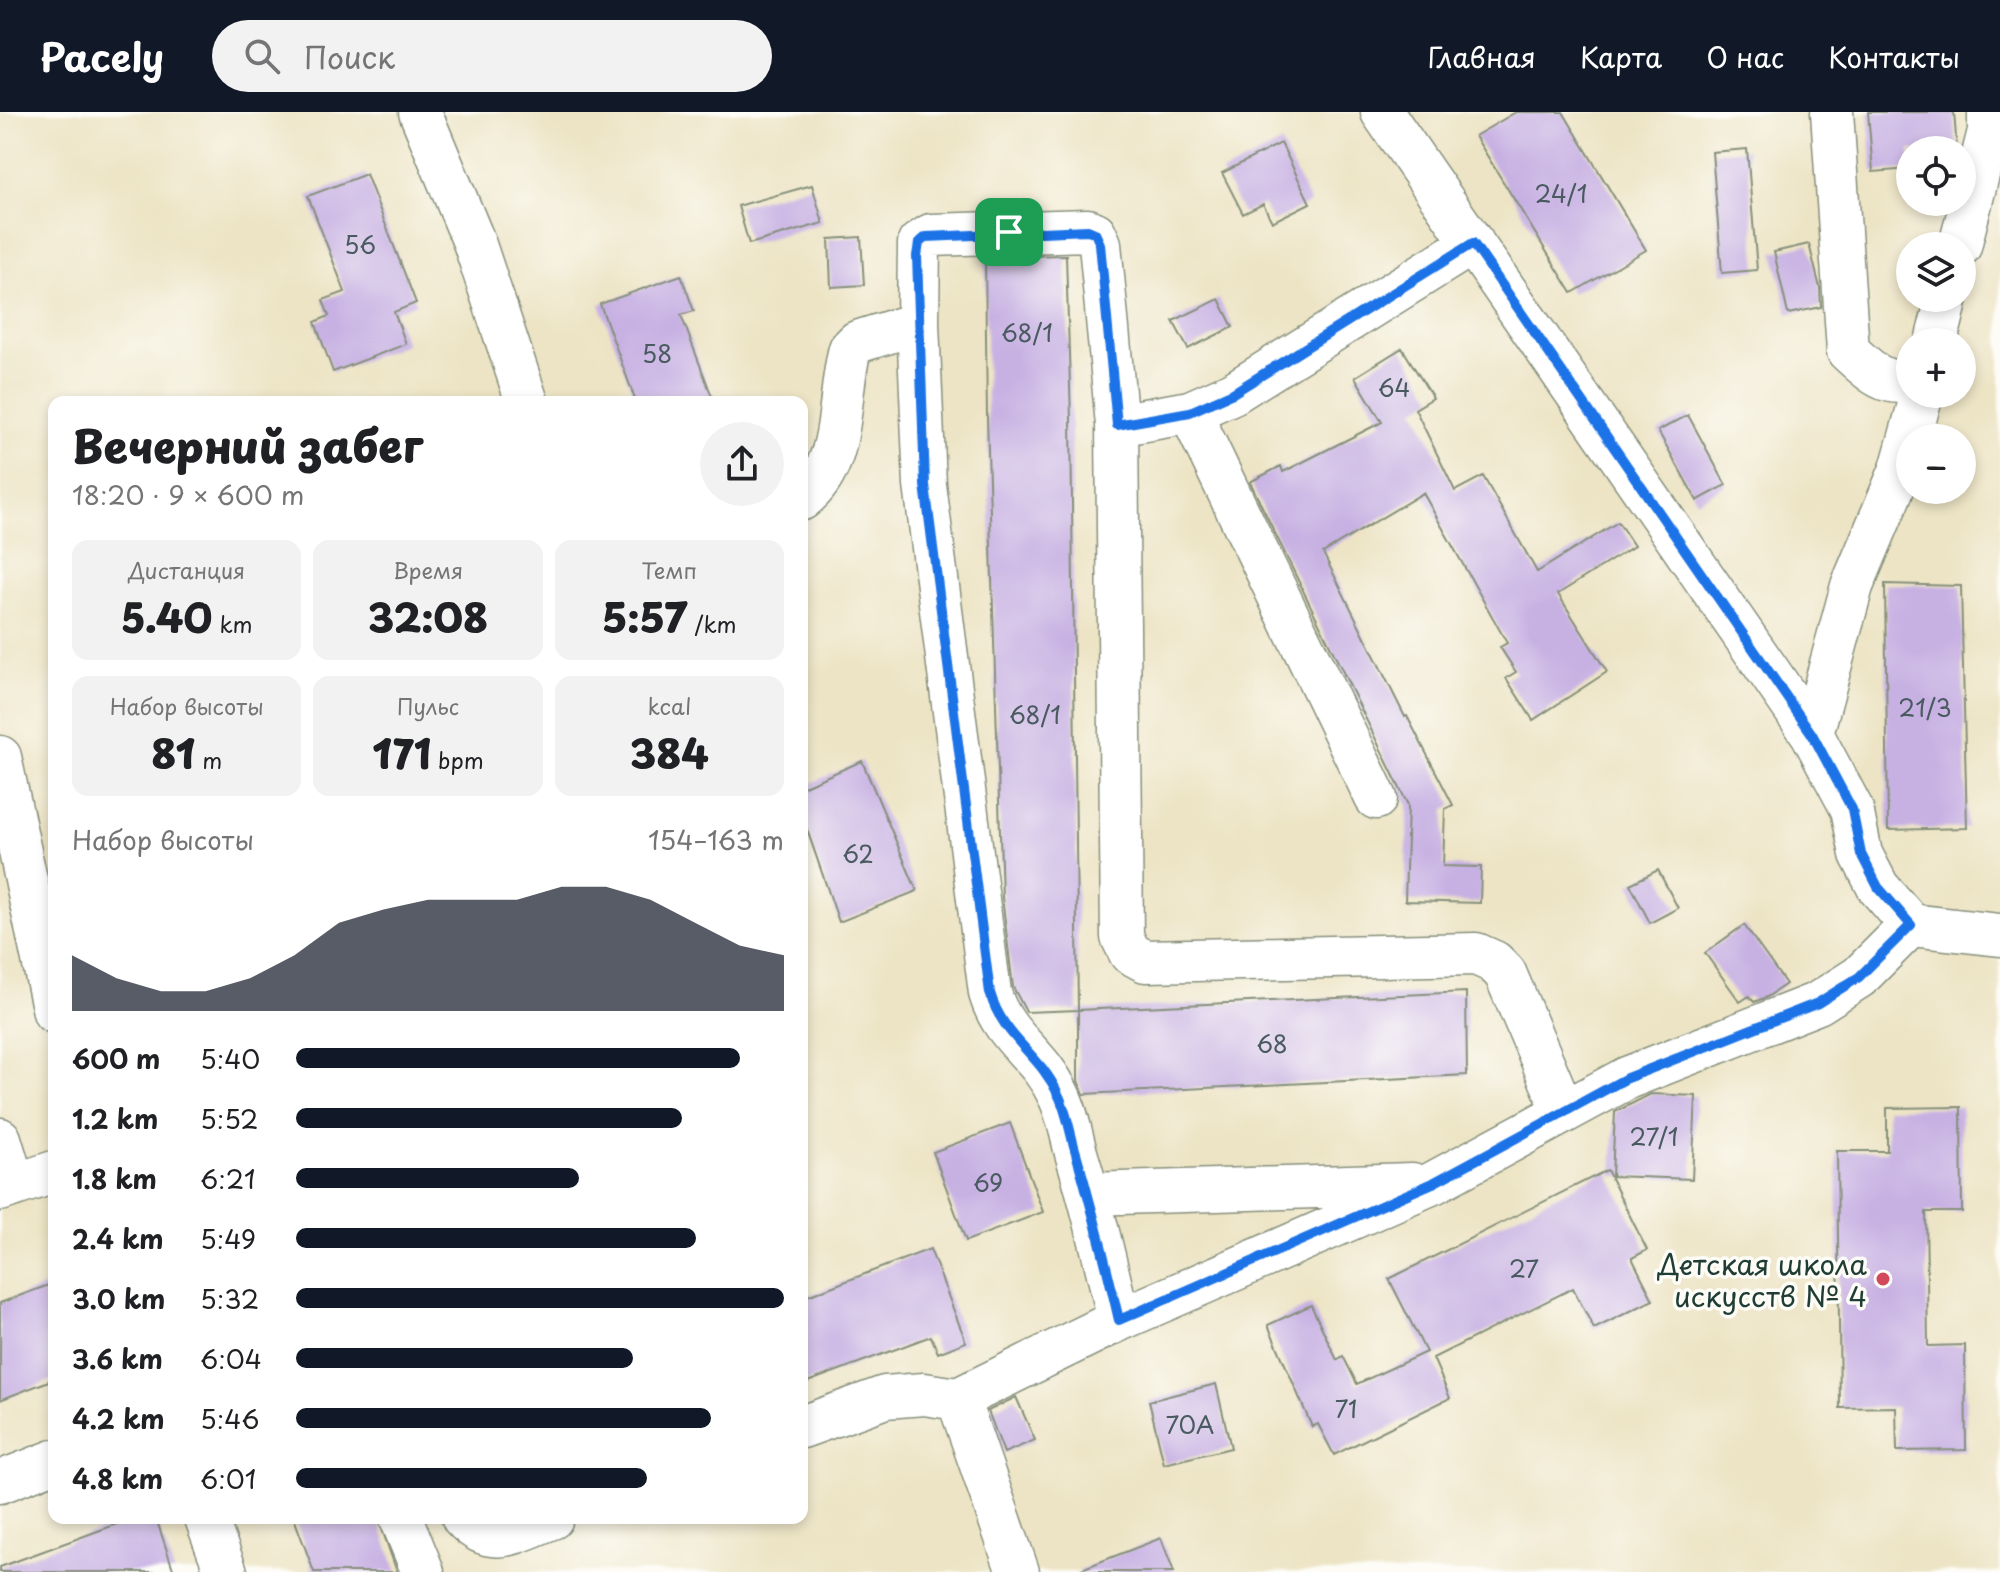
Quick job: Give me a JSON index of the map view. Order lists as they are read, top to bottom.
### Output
{
  "places": ["Детская школа искусств № 4"],
  "house_numbers": [
    "24/1",
    "56",
    "68/1",
    "58",
    "64",
    "21/3",
    "68/1",
    "62",
    "68",
    "27/1",
    "69",
    "27",
    "71",
    "70А"
  ],
  "page": {
    "header": "Pacely",
    "search": "Поиск",
    "nav": [
      "Главная",
      "Карта",
      "О нас",
      "Контакты"
    ],
    "map_buttons": ["+", "−"],
    "heading": ["Вечерний забег", "18:20 · 9 × 600 m"],
    "stats": [
      ["Дистанция", "5.40 km"],
      ["Время", "32:08"],
      ["Темп", "5:57 /km"],
      ["Набор высоты", "81 m"],
      ["Пульс", "171 bpm"],
      ["kcal", "384"]
    ],
    "chart": ["Набор высоты", "154–163 m"],
    "list": [
      {
        "name": "600 m",
        "note": "5:40"
      },
      {
        "name": "1.2 km",
        "note": "5:52"
      },
      {
        "name": "1.8 km",
        "note": "6:21"
      },
      {
        "name": "2.4 km",
        "note": "5:49"
      },
      {
        "name": "3.0 km",
        "note": "5:32"
      },
      {
        "name": "3.6 km",
        "note": "6:04"
      },
      {
        "name": "4.2 km",
        "note": "5:46"
      },
      {
        "name": "4.8 km",
        "note": "6:01"
      }
    ]
  }
}
